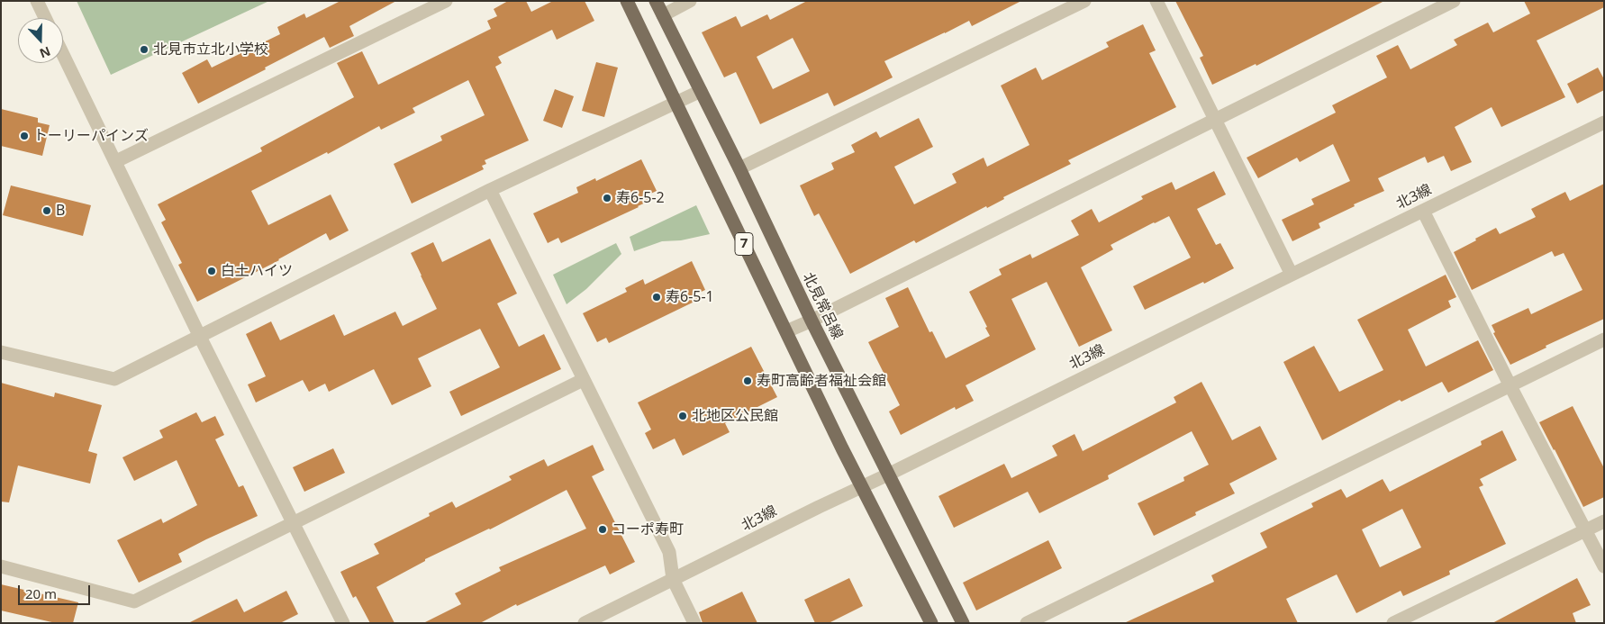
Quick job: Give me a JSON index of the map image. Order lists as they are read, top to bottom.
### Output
{
  "streets": {
    "main road": ["7", "北見常呂線"],
    "street": ["北3線"]
  },
  "crossings": [
    ["北3線", "7"],
    ["北3線", "北見常呂線"]
  ],
  "places": [
    "北見市立北小学校",
    "トーリーパインズ",
    "寿6-5-2",
    "B",
    "白土ハイツ",
    "寿6-5-1",
    "寿町高齢者福祉会館",
    "北地区公民館",
    "コーポ寿町"
  ],
  "scale_bar": "20 m",
  "north": "bottom"
}
